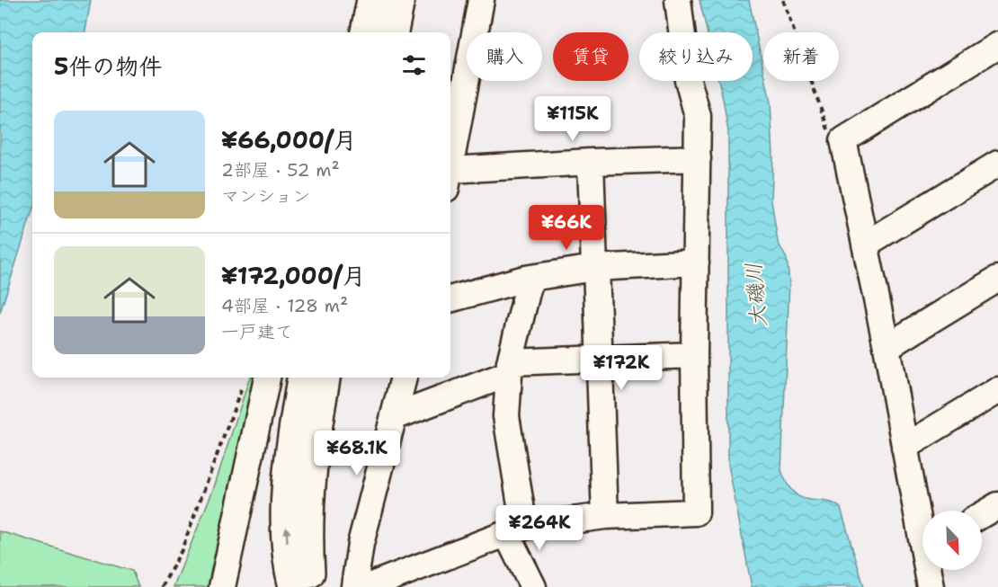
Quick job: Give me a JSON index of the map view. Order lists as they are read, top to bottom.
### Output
{
  "water": ["大磯川"],
  "north": "bottom right",
  "page": {
    "chip": [
      "購入",
      "賃貸",
      "絞り込み",
      "新着"
    ],
    "heading": "5件の物件",
    "price": [
      "¥115K",
      "¥66K",
      "¥172K",
      "¥68.1K",
      "¥264K"
    ],
    "list": [
      {
        "name": "¥66,000/月",
        "note": "2部屋 · 52 m² · マンション"
      },
      {
        "name": "¥172,000/月",
        "note": "4部屋 · 128 m² · 一戸建て"
      }
    ]
  }
}
